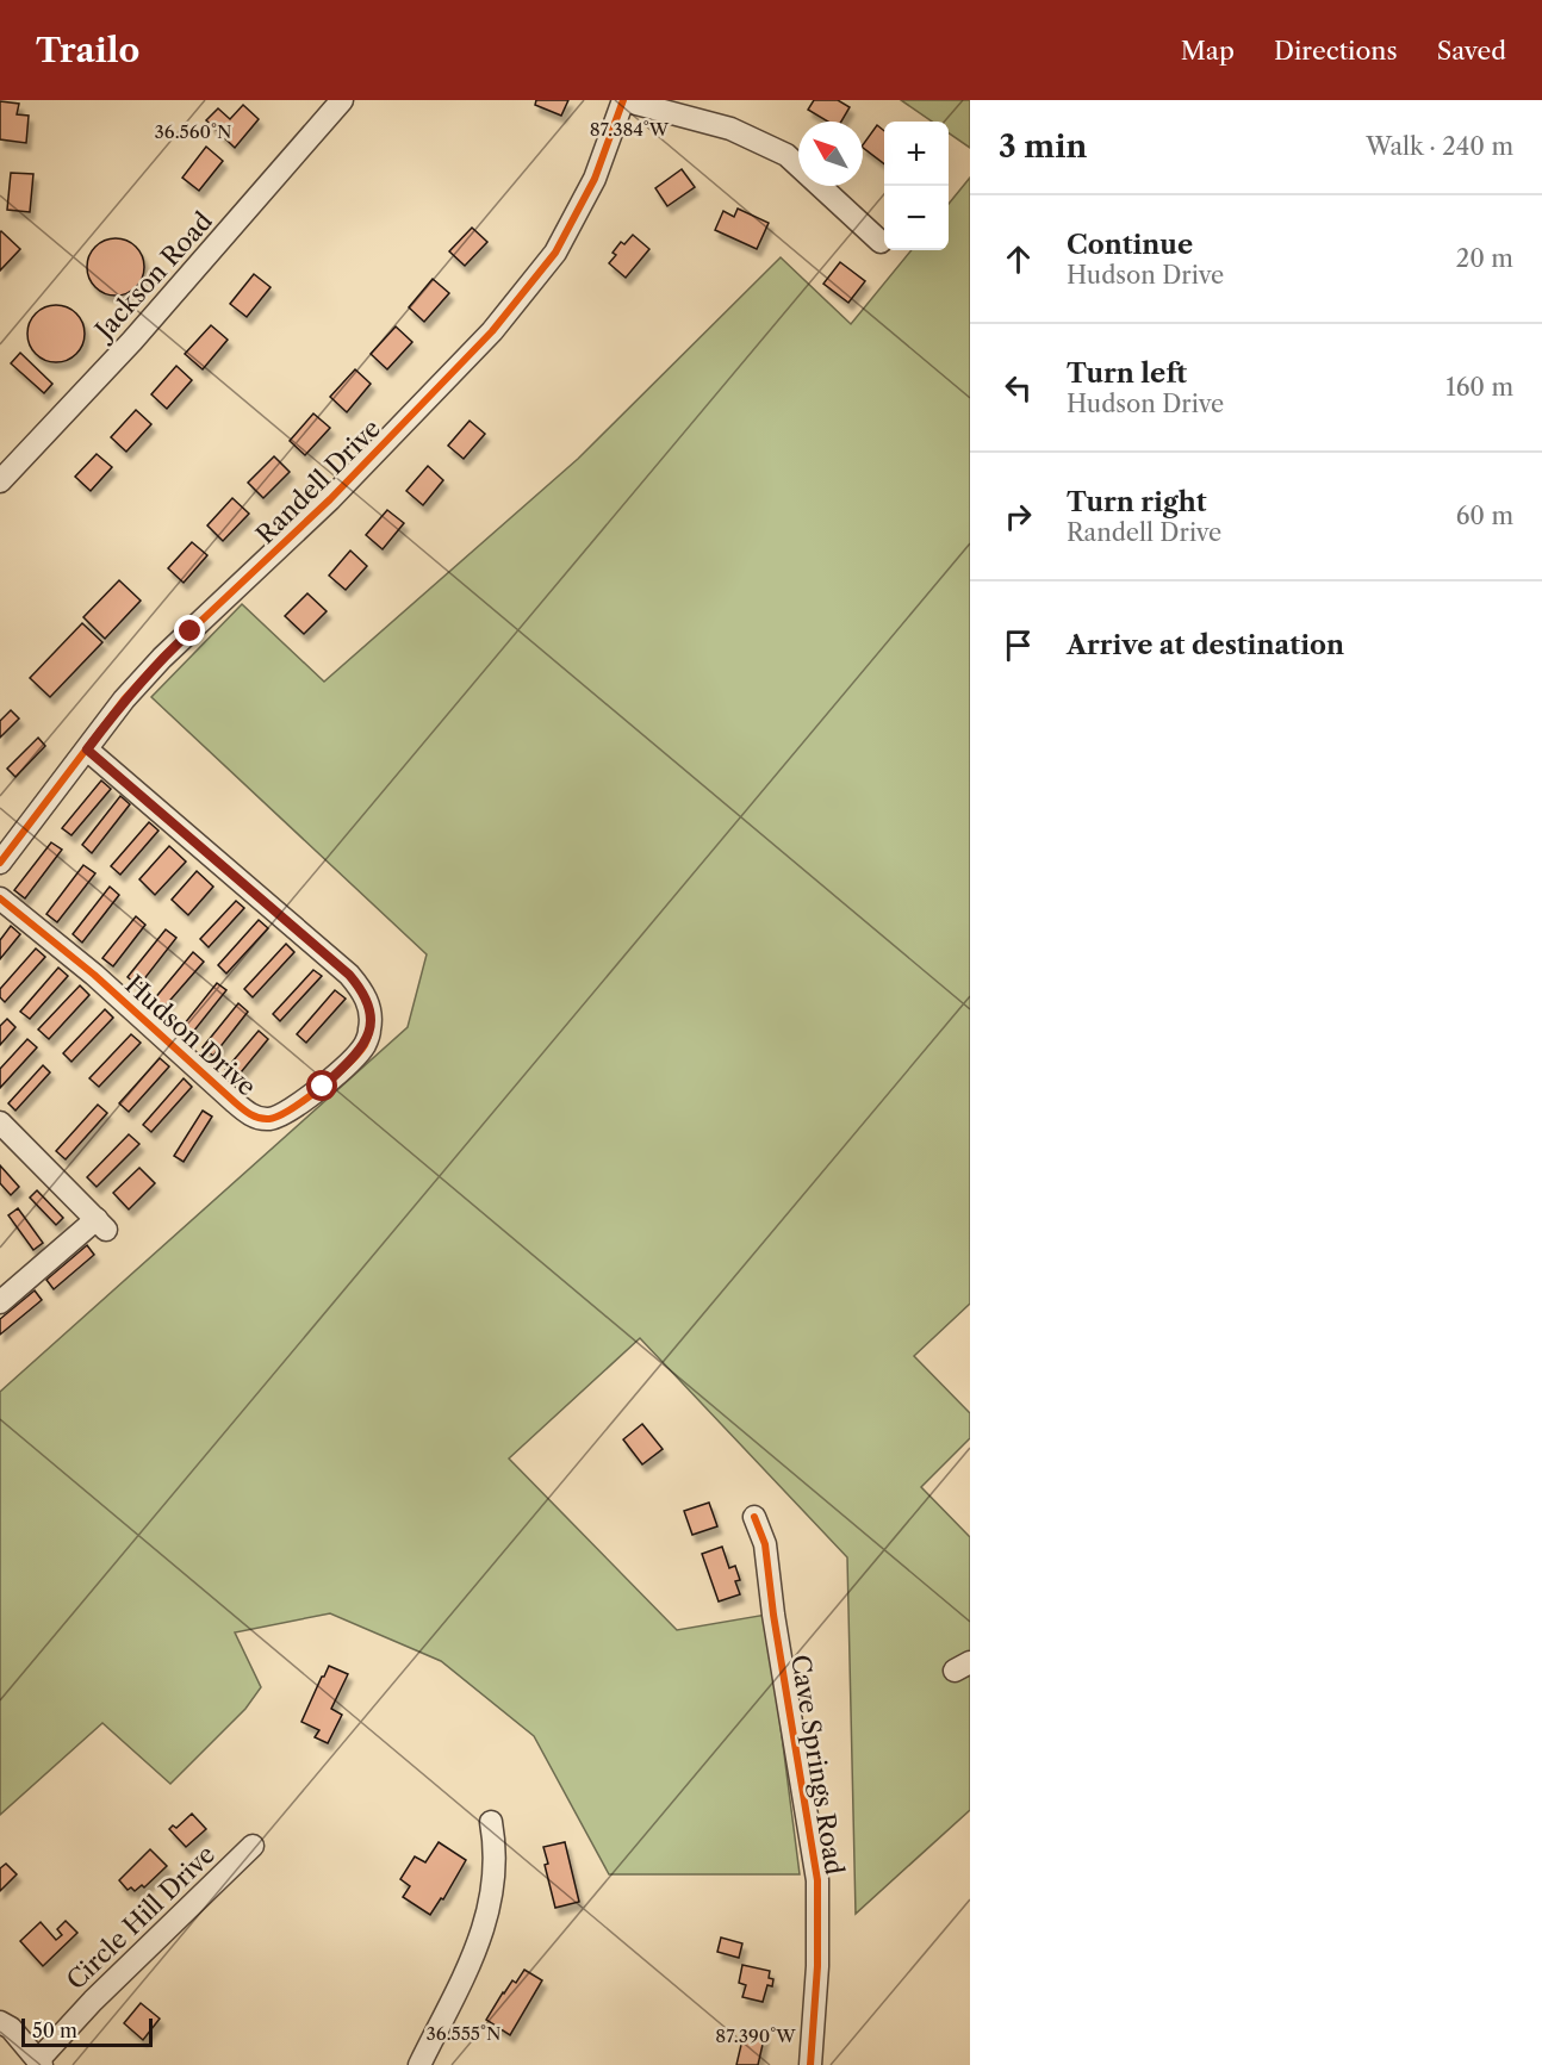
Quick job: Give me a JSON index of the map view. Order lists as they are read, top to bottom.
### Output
{
  "streets": {
    "street": [
      "Jackson Road",
      "Randell Drive",
      "Hudson Drive",
      "Cave Springs Road",
      "Circle Hill Drive"
    ]
  },
  "crossings": [
    ["Randell Drive", "Hudson Drive"]
  ],
  "scale_bar": "50 m",
  "north": "top left",
  "page": {
    "header": "Trailo",
    "nav": ["Map", "Directions", "Saved"],
    "heading": ["3 min", "Walk · 240 m"],
    "map_buttons": ["+", "−"],
    "list": [
      ["Continue", "Hudson Drive", "20 m"],
      ["Turn left", "Hudson Drive", "160 m"],
      ["Turn right", "Randell Drive", "60 m"],
      "Arrive at destination"
    ],
    "scale": "50 m"
  },
  "coordinates": [
    "87.384°W",
    "36.560°N",
    "36.555°N",
    "87.390°W"
  ]
}
